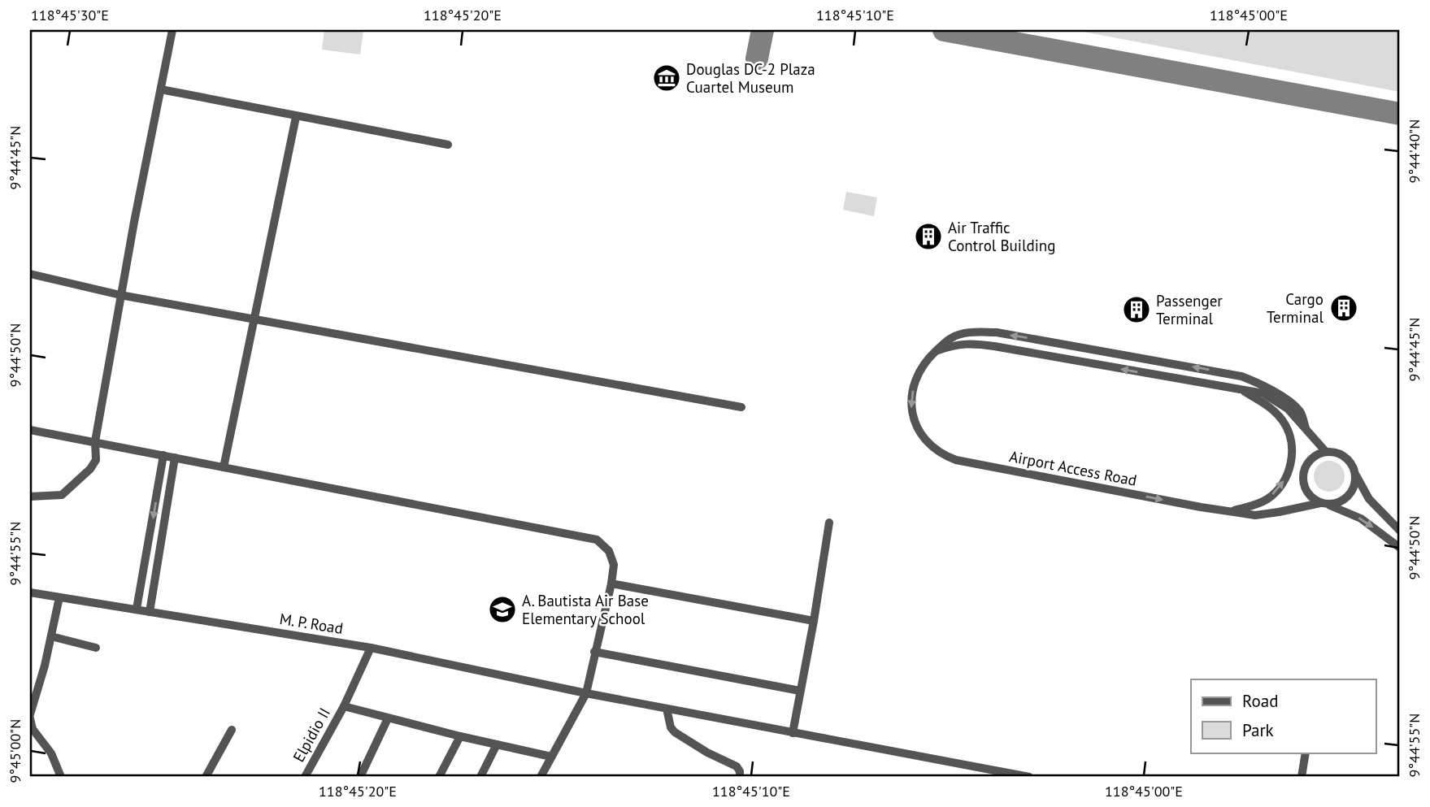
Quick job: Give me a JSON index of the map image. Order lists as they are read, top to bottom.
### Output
{
  "streets": {
    "street": ["Airport Access Road", "M. P. Road", "Elpidio II"]
  },
  "crossings": [
    ["M. P. Road", "Elpidio II"]
  ],
  "places": {
    "museum": ["Douglas DC-2 Plaza Cuartel Museum"],
    "building": ["Air Traffic Control Building", "Cargo Terminal", "Passenger Terminal"],
    "school or university": ["A. Bautista Air Base Elementary School"]
  },
  "legend": ["Road", "Park"],
  "coordinates": [
    "118°45'30\"E",
    "118°45'20\"E",
    "118°45'10\"E",
    "118°45'00\"E",
    "9°44'40\"N",
    "9°44'45\"N",
    "9°44'50\"N",
    "9°44'55\"N",
    "9°45'00\"N"
  ]
}
